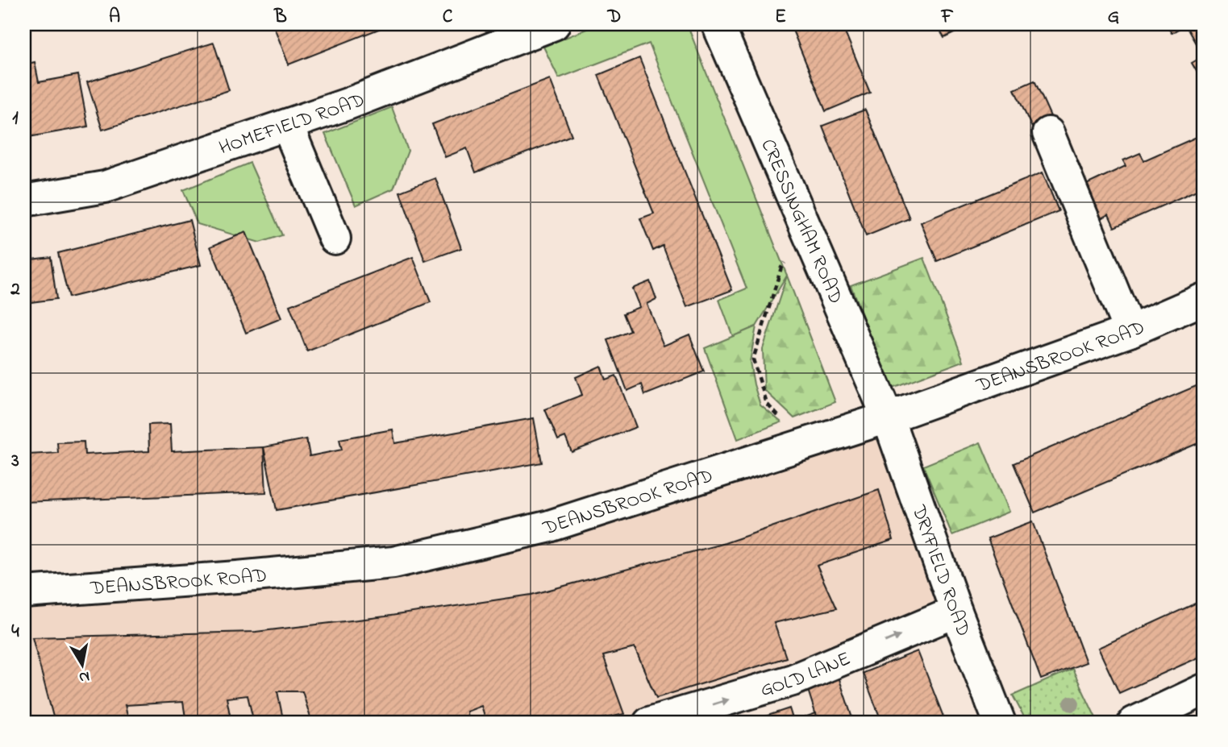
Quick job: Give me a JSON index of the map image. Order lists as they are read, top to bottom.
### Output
{
  "streets": {
    "street": [
      "HOMEFIELD ROAD",
      "CRESSINGHAM ROAD",
      "DEANSBROOK ROAD",
      "DRYFIELD ROAD",
      "GOLD LANE"
    ]
  },
  "crossings": [
    ["CRESSINGHAM ROAD", "DEANSBROOK ROAD"],
    ["CRESSINGHAM ROAD", "DRYFIELD ROAD"],
    ["DEANSBROOK ROAD", "DRYFIELD ROAD"],
    ["DRYFIELD ROAD", "GOLD LANE"]
  ],
  "one_way": ["GOLD LANE"],
  "north": "bottom",
  "grid": {
    "columns": [
      "A",
      "B",
      "C",
      "D",
      "E",
      "F",
      "G"
    ],
    "rows": [
      "1",
      "2",
      "3",
      "4"
    ]
  }
}
